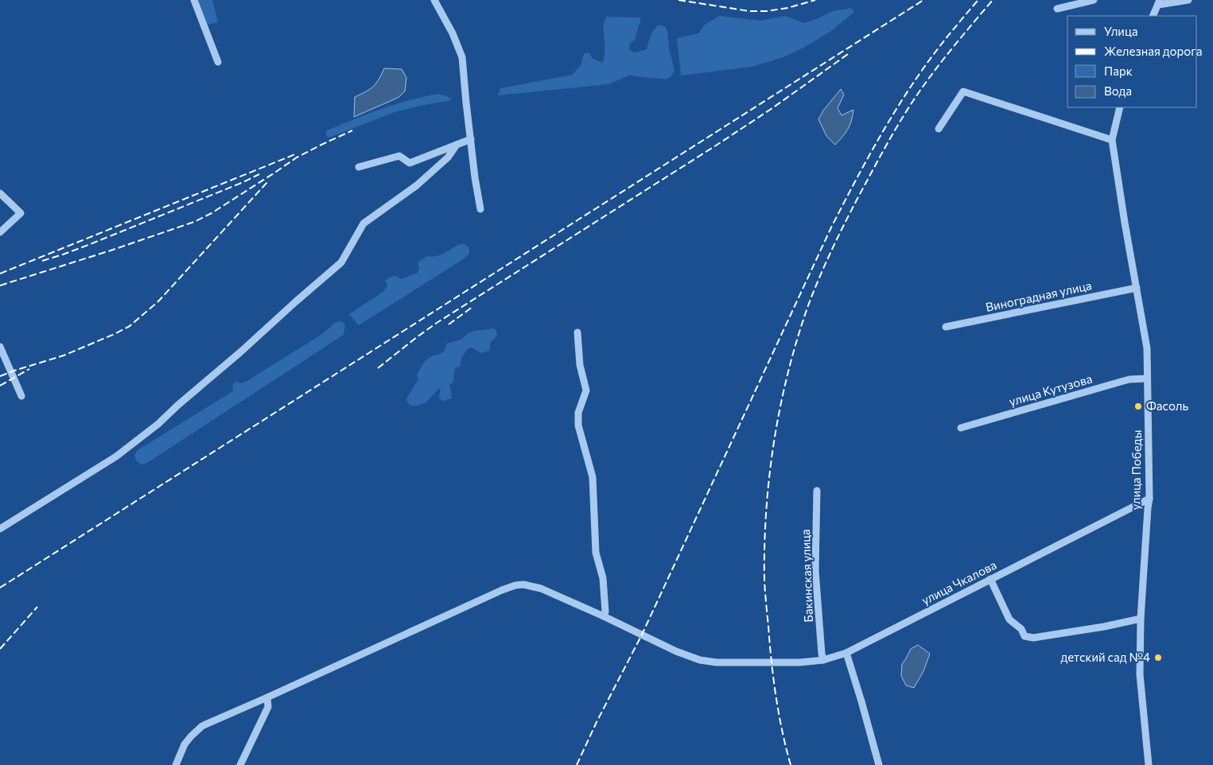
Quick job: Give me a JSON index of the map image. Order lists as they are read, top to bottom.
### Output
{
  "streets": {
    "street": [
      "Виноградная улица",
      "улица Кутузова",
      "улица Победы",
      "Бакинская улица",
      "улица Чкалова"
    ]
  },
  "crossings": [
    ["Виноградная улица", "улица Победы"],
    ["улица Кутузова", "улица Победы"],
    ["улица Победы", "улица Чкалова"],
    ["Бакинская улица", "улица Чкалова"]
  ],
  "places": ["Фасоль", "детский сад №4"],
  "legend": [
    "Улица",
    "Железная дорога",
    "Парк",
    "Вода"
  ]
}
